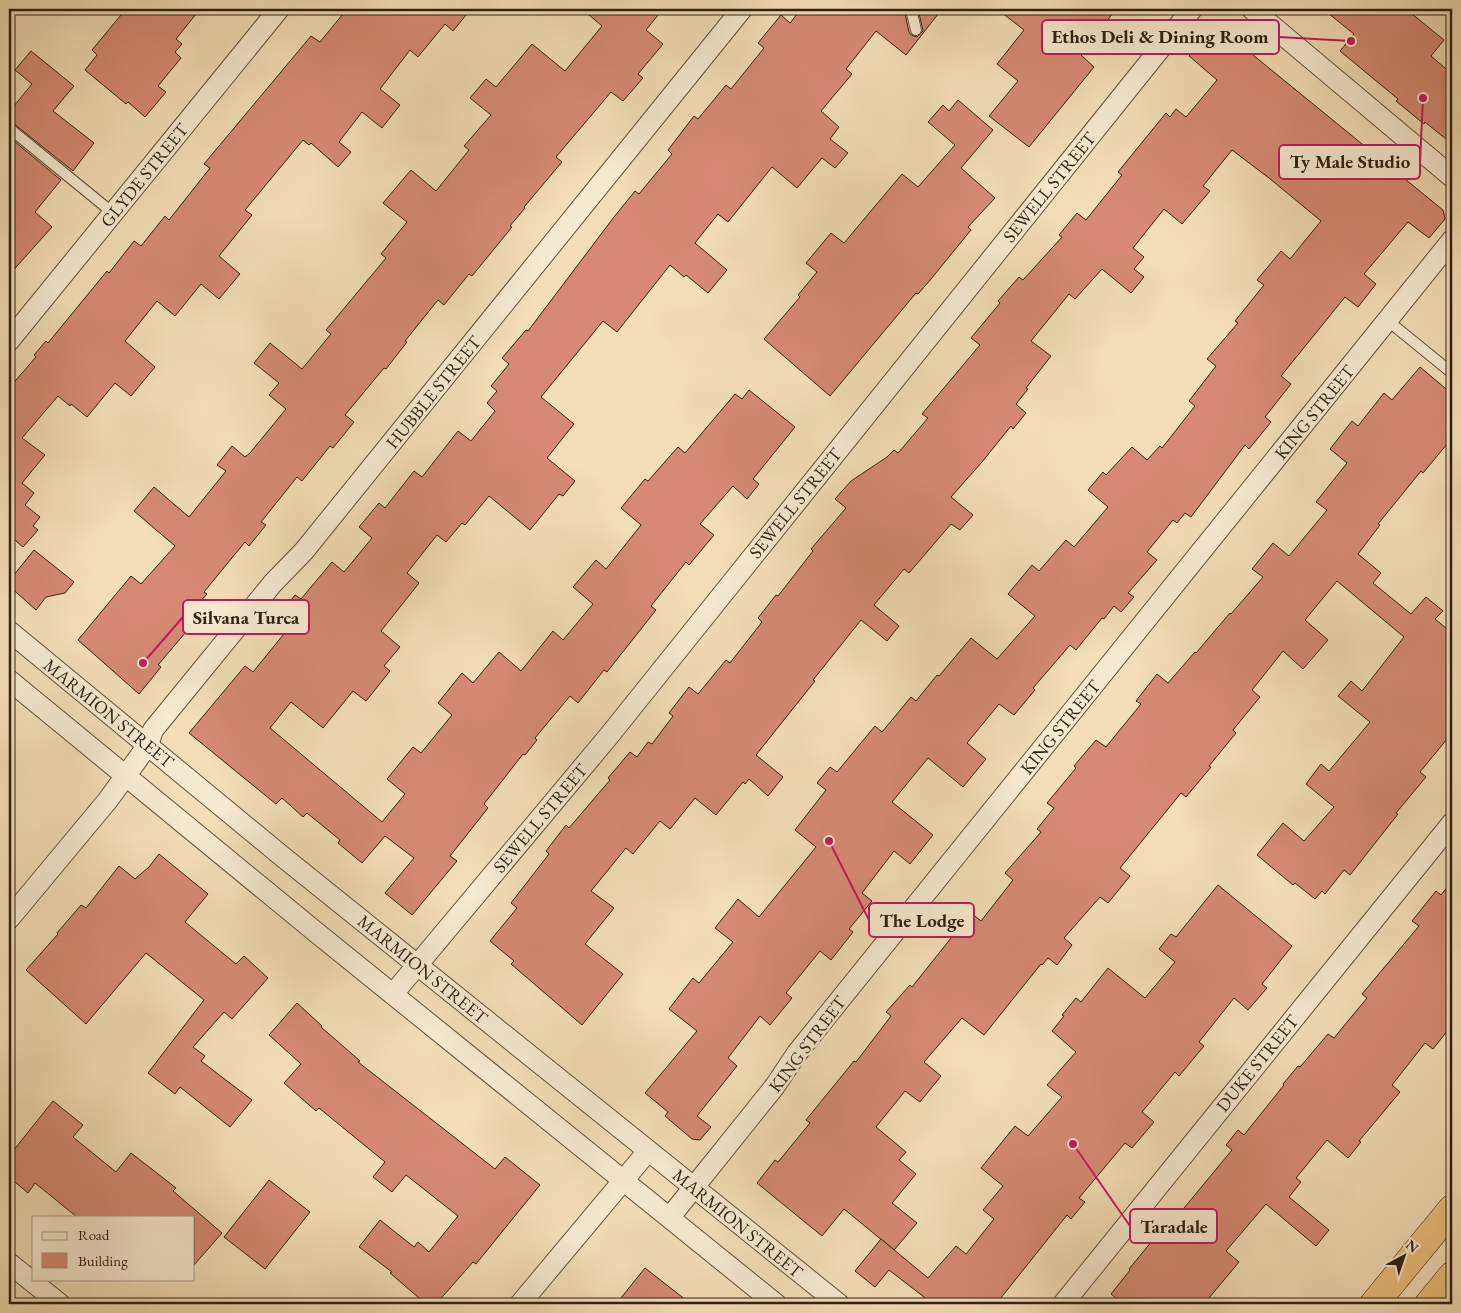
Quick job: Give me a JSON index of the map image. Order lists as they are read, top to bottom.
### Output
{
  "streets": {
    "street": [
      "GLYDE STREET",
      "SEWELL STREET",
      "HUBBLE STREET",
      "KING STREET",
      "MARMION STREET",
      "DUKE STREET"
    ]
  },
  "crossings": [
    ["SEWELL STREET", "MARMION STREET"],
    ["HUBBLE STREET", "MARMION STREET"],
    ["KING STREET", "MARMION STREET"]
  ],
  "places": [
    "Ethos Deli & Dining Room",
    "Ty Male Studio",
    "Silvana Turca",
    "The Lodge",
    "Taradale"
  ],
  "legend": ["Road", "Building"],
  "north": "top right"
}
